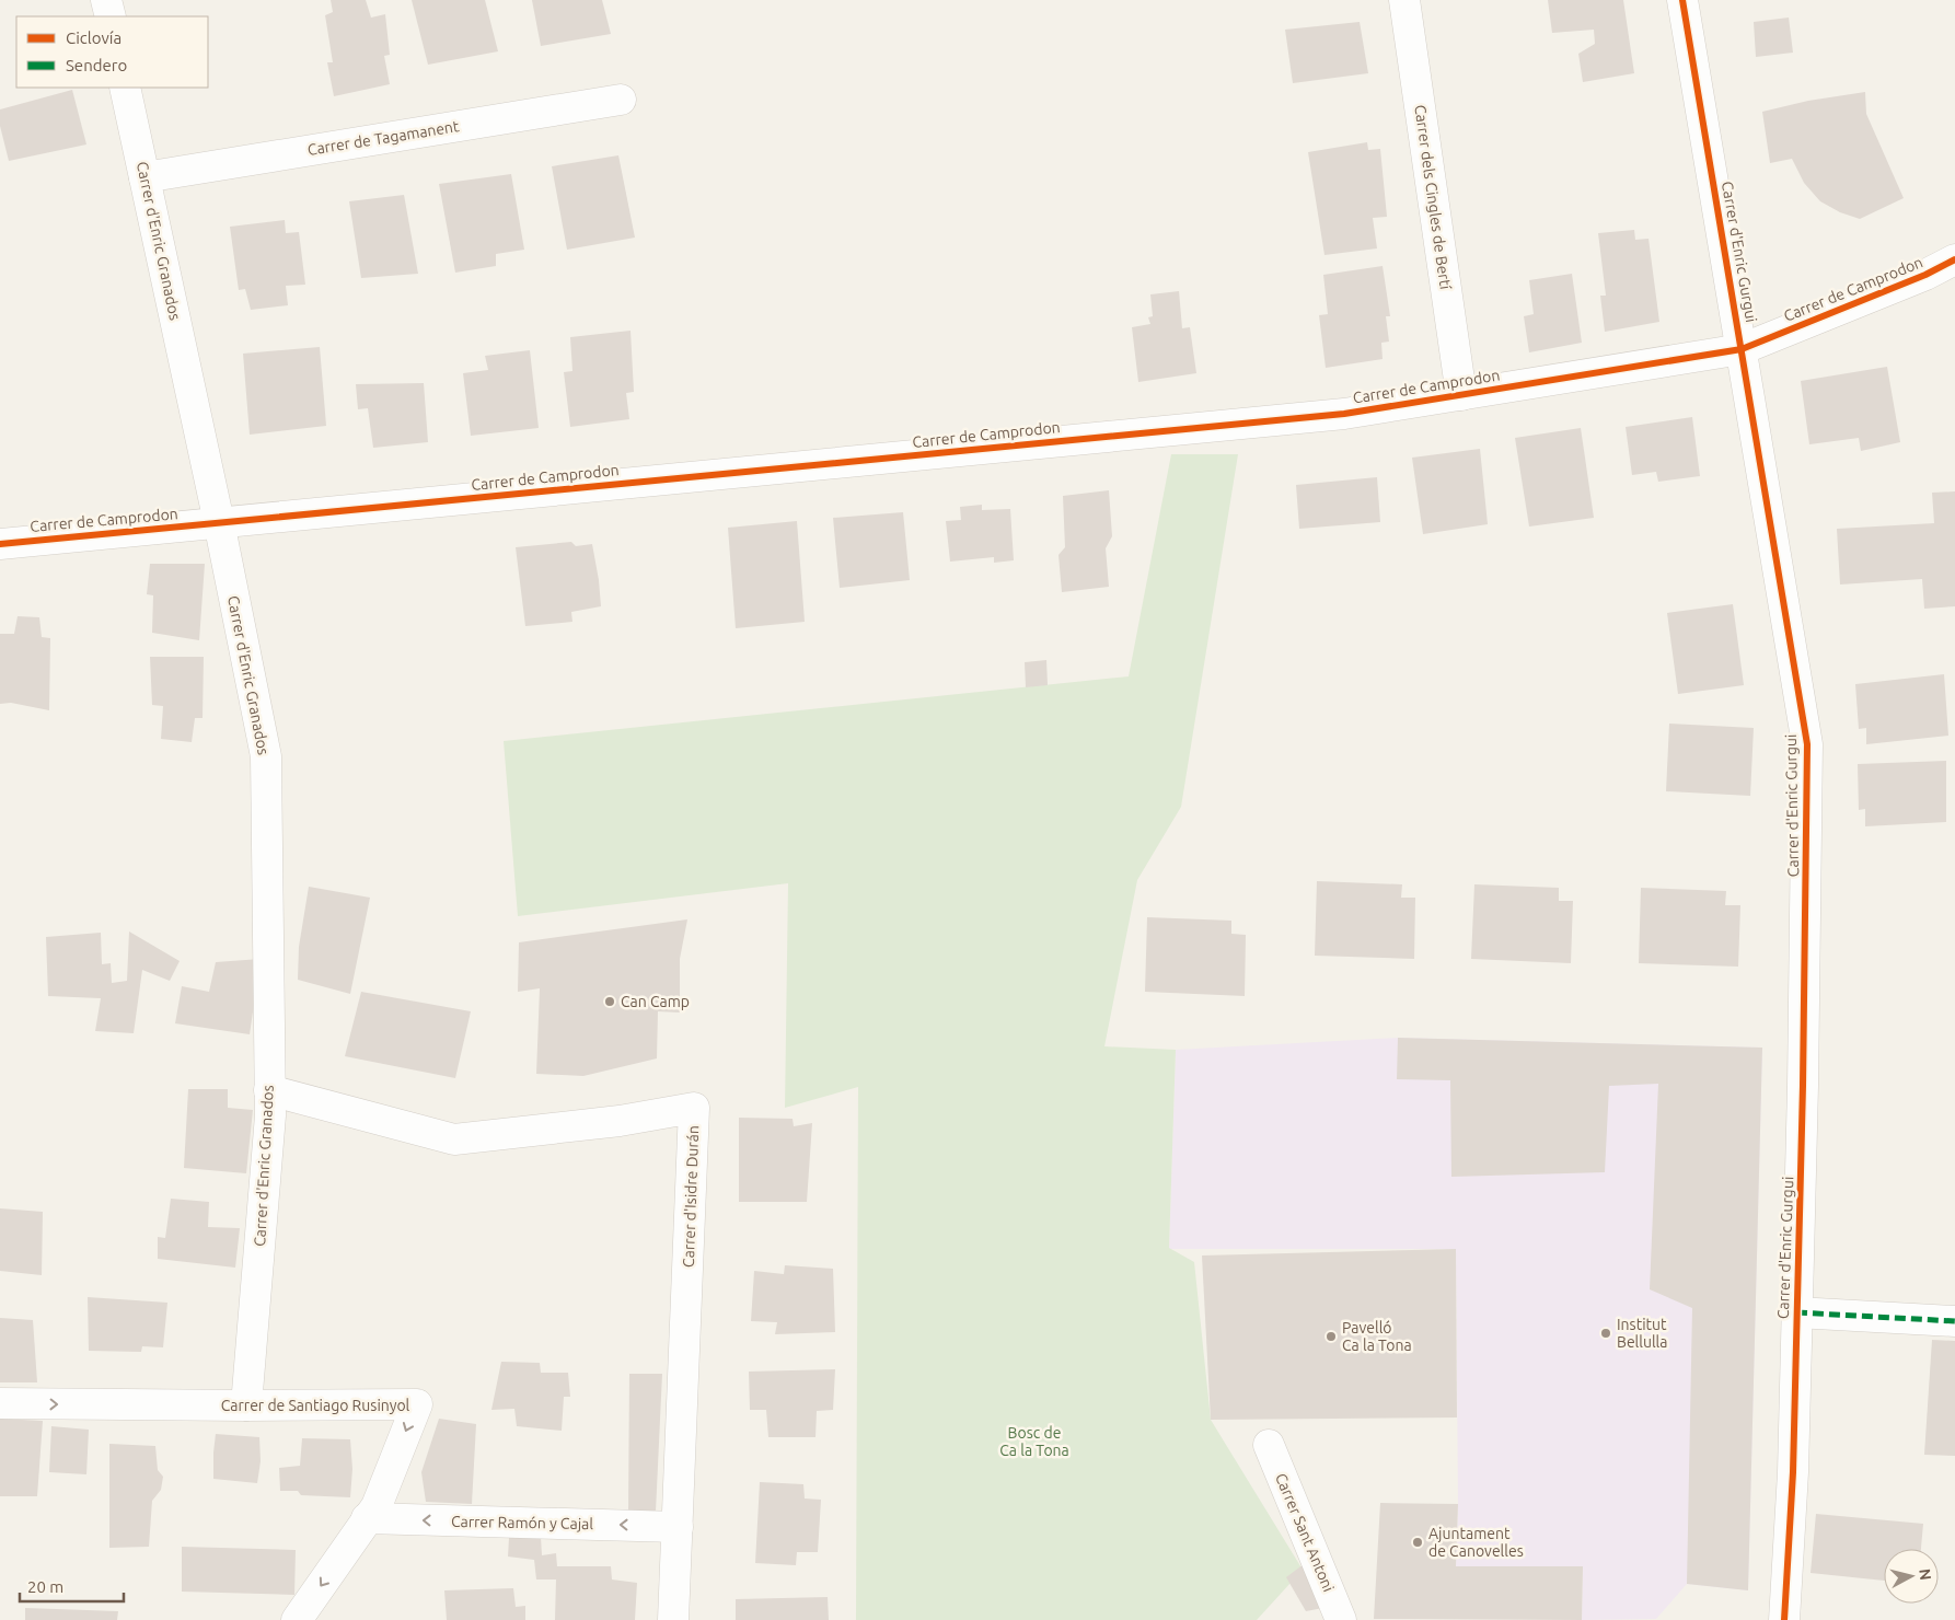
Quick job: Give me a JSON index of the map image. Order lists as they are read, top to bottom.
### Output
{
  "streets": {
    "street": [
      "Carrer de Tagamanent",
      "Carrer dels Cingles de Bertí",
      "Carrer d'Enric Granados",
      "Carrer d'Enric Gurgui",
      "Carrer de Camprodon",
      "Carrer d'Isidre Durán",
      "Carrer de Santiago Rusinyol",
      "Carrer Ramón y Cajal",
      "Carrer Sant Antoni"
    ]
  },
  "crossings": [
    ["Carrer de Tagamanent", "Carrer d'Enric Granados"],
    ["Carrer dels Cingles de Bertí", "Carrer de Camprodon"],
    ["Carrer d'Enric Granados", "Carrer de Camprodon"],
    ["Carrer d'Enric Granados", "Carrer d'Isidre Durán"],
    ["Carrer d'Enric Granados", "Carrer de Santiago Rusinyol"],
    ["Carrer d'Enric Gurgui", "Carrer de Camprodon"],
    ["Carrer d'Isidre Durán", "Carrer Ramón y Cajal"],
    ["Carrer de Santiago Rusinyol", "Carrer Ramón y Cajal"]
  ],
  "one_way": ["Carrer Ramón y Cajal"],
  "parks": ["Bosc de Ca la Tona"],
  "places": [
    "Can Camp",
    "Institut Bellulla",
    "Pavelló Ca la Tona",
    "Ajuntament de Canovelles"
  ],
  "legend": ["Ciclovía", "Sendero"],
  "scale_bar": "20 m",
  "north": "right"
}
